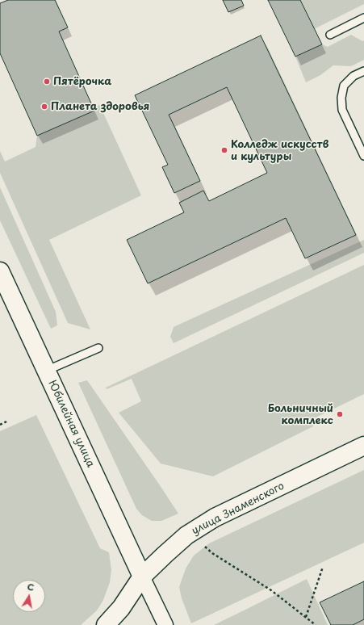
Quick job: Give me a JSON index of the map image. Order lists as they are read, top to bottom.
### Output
{
  "streets": {
    "main road": ["Юбилейная улица", "улица Знаменского"]
  },
  "crossings": [
    ["Юбилейная улица", "улица Знаменского"]
  ],
  "places": [
    "Пятёрочка",
    "Планета здоровья",
    "Колледж искусств и культуры",
    "Больничный комплекс"
  ],
  "north": "top"
}
